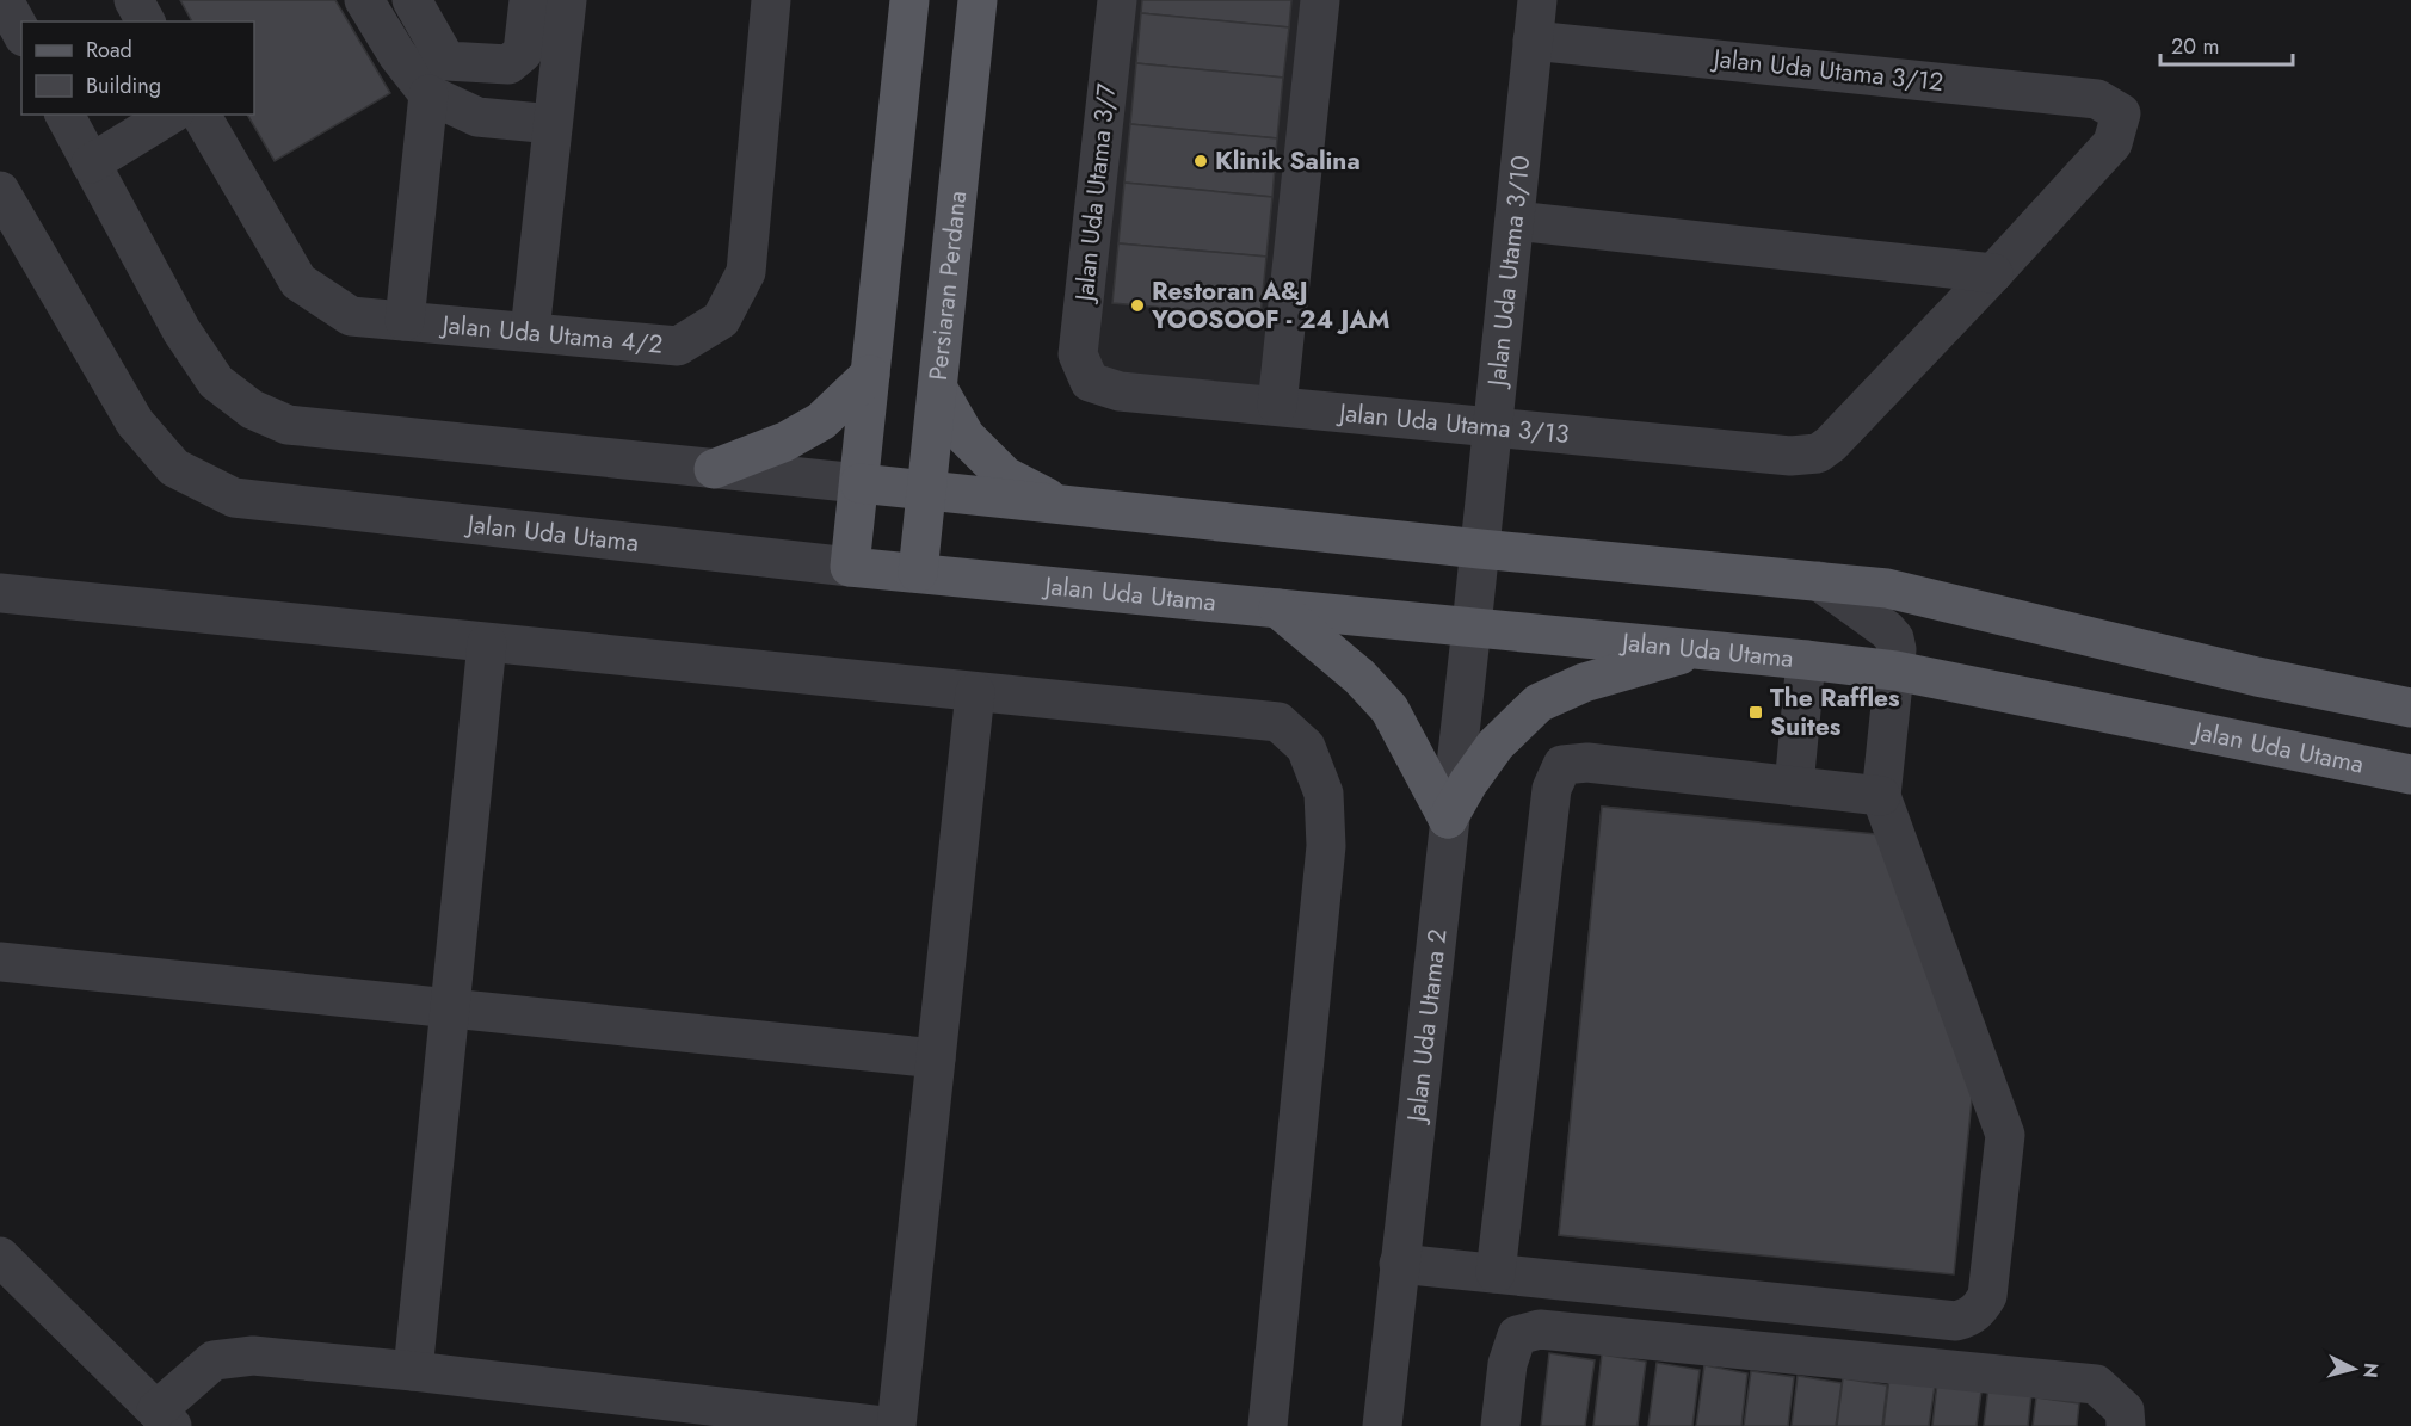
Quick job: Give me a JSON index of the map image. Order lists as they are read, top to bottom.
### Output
{
  "streets": {
    "main road": ["Persiaran Perdana", "Jalan Uda Utama"],
    "street": [
      "Jalan Uda Utama 3/12",
      "Jalan Uda Utama 3/7",
      "Jalan Uda Utama 3/10",
      "Jalan Uda Utama 4/2",
      "Jalan Uda Utama 3/13",
      "Jalan Uda Utama 2"
    ]
  },
  "crossings": [
    ["Jalan Uda Utama 3/12", "Jalan Uda Utama 3/10"],
    ["Jalan Uda Utama 3/12", "Jalan Uda Utama 3/13"],
    ["Jalan Uda Utama 3/7", "Jalan Uda Utama 3/13"],
    ["Jalan Uda Utama 3/10", "Jalan Uda Utama 3/13"],
    ["Jalan Uda Utama 3/10", "Jalan Uda Utama"],
    ["Jalan Uda Utama 3/10", "Jalan Uda Utama 2"],
    ["Persiaran Perdana", "Jalan Uda Utama"],
    ["Jalan Uda Utama", "Jalan Uda Utama 2"]
  ],
  "places": {
    "other": ["Klinik Salina", "Restoran A&J YOOSOOF - 24 JAM"],
    "transit": ["The Raffles Suites"]
  },
  "legend": ["Road", "Building"],
  "scale_bar": "20 m",
  "north": "right"
}
